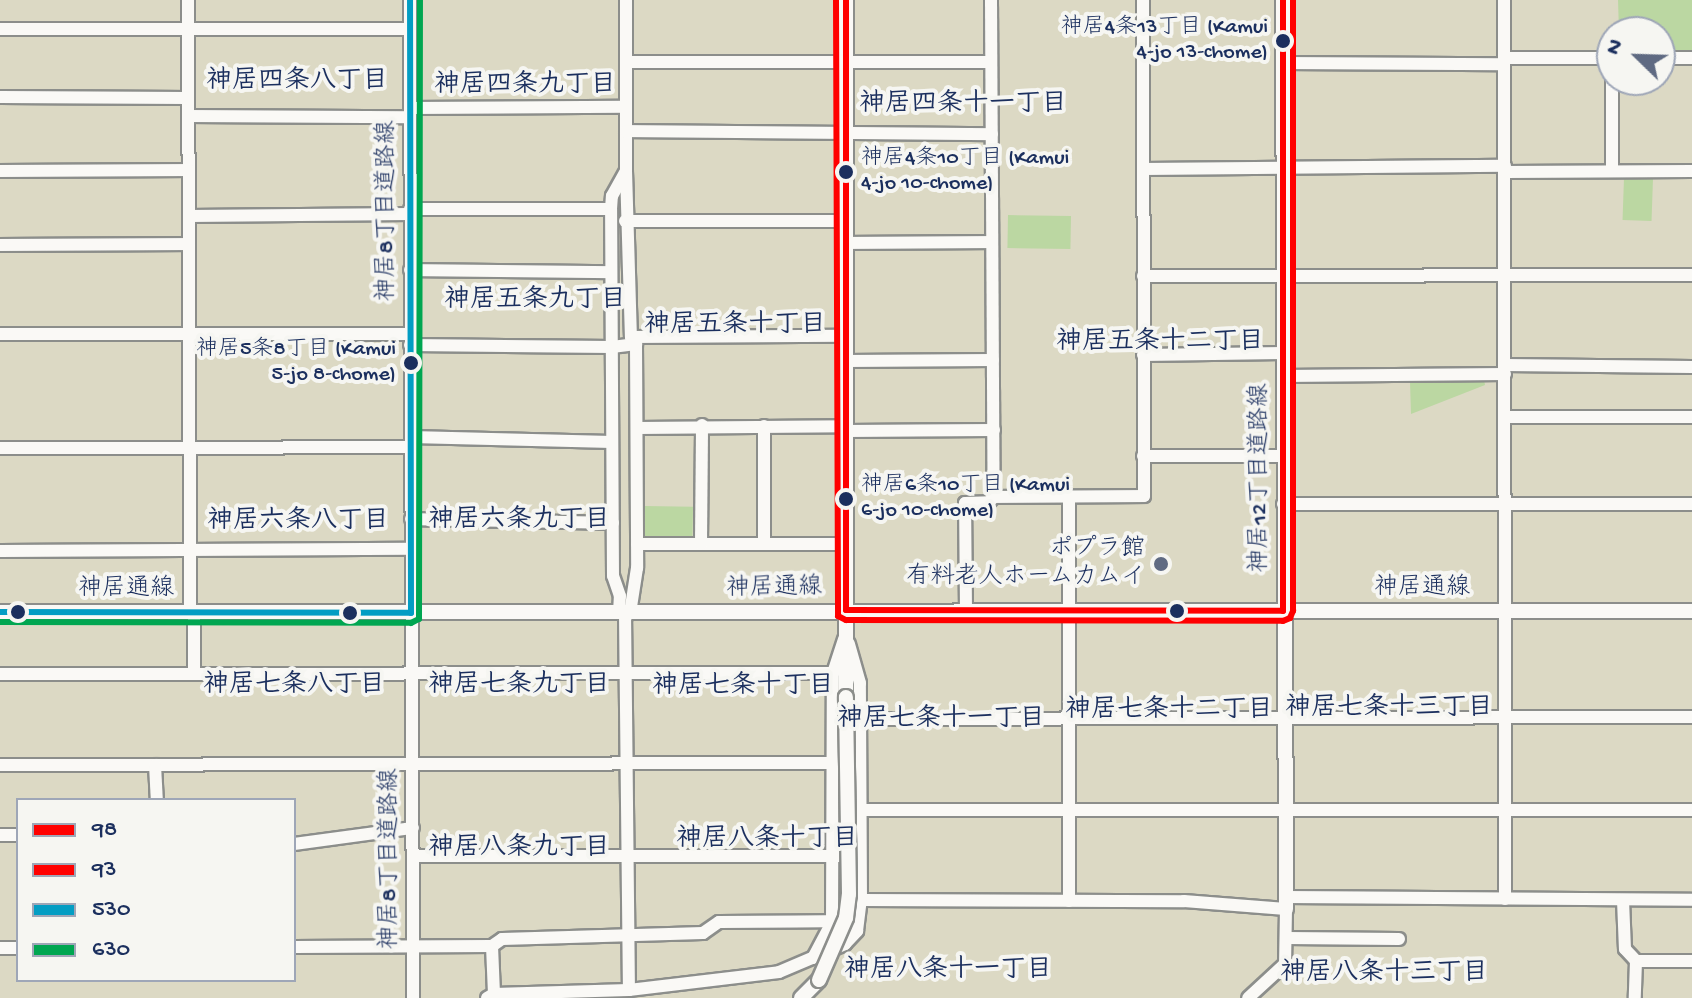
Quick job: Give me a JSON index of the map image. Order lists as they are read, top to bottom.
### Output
{
  "streets": {
    "street": ["神居8丁目道路線", "神居12丁目道路線", "神居通線"]
  },
  "crossings": [
    ["神居8丁目道路線", "神居通線"],
    ["神居12丁目道路線", "神居通線"]
  ],
  "districts": [
    "神居四条八丁目",
    "神居四条九丁目",
    "神居四条十一丁目",
    "神居五条九丁目",
    "神居五条十丁目",
    "神居五条十二丁目",
    "神居六条九丁目",
    "神居六条八丁目",
    "神居七条八丁目",
    "神居七条九丁目",
    "神居七条十丁目",
    "神居七条十三丁目",
    "神居七条十二丁目",
    "神居七条十一丁目",
    "神居八条十丁目",
    "神居八条九丁目",
    "神居八条十一丁目",
    "神居八条十三丁目"
  ],
  "places": [
    "神居4条13丁目 (Kamui 4-jo 13-chome)",
    "神居4条10丁目 (Kamui 4-jo 10-chome)",
    "神居5条8丁目 (Kamui 5-jo 8-chome)",
    "神居6条10丁目 (Kamui 6-jo 10-chome)",
    "ポプラ館 有料老人ホームカムイ"
  ],
  "lines": [
    "transit line 98",
    "transit line 93",
    "transit line 530",
    "transit line 630"
  ],
  "legend": [
    "98",
    "93",
    "530",
    "630"
  ],
  "north": "top left"
}
